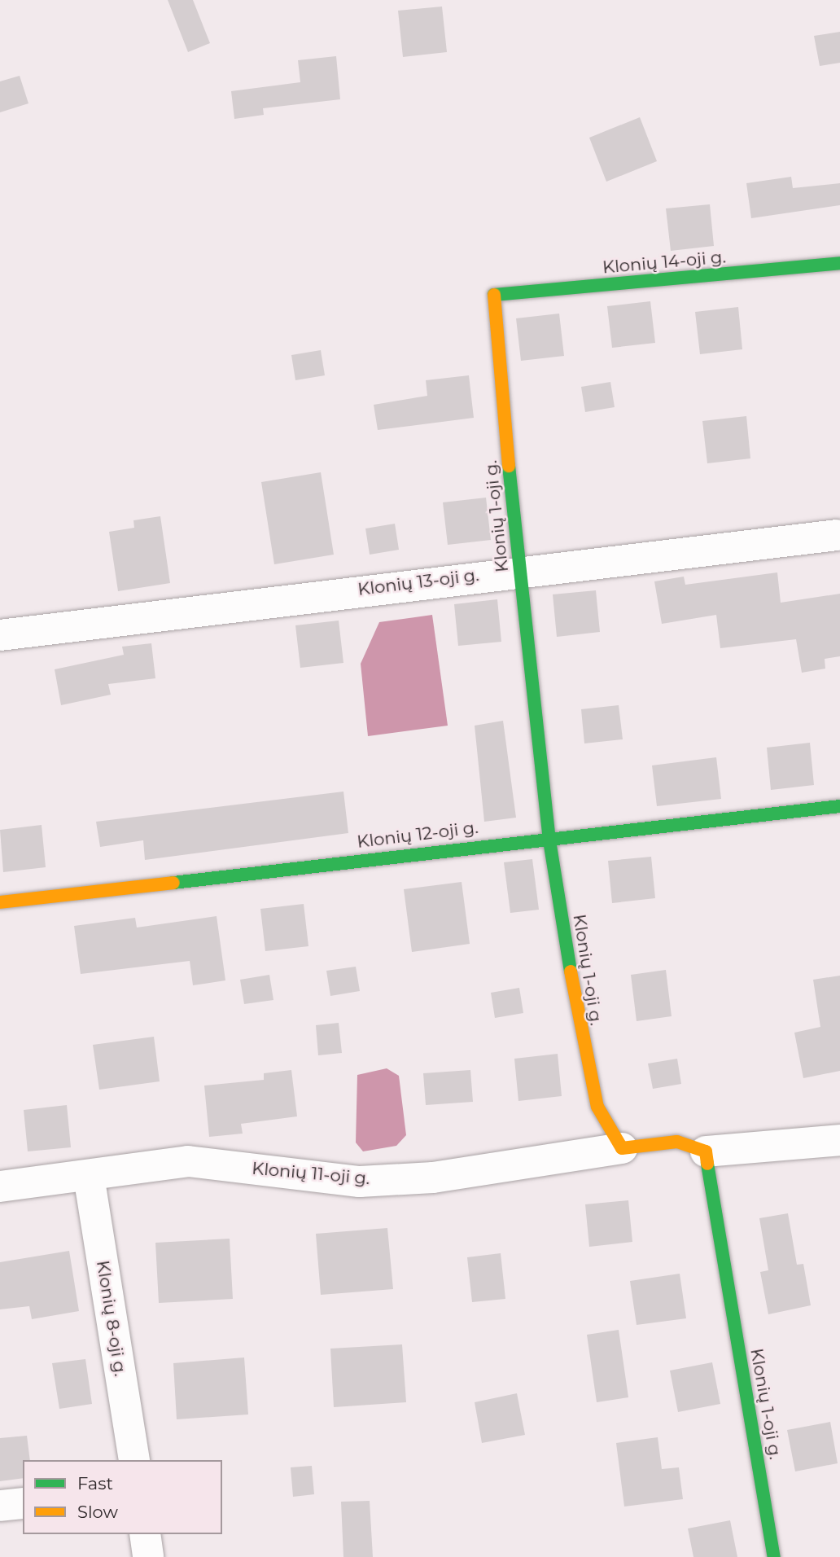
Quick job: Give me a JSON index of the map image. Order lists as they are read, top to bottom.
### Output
{
  "streets": {
    "street": [
      "Klonių 14-oji g.",
      "Klonių 1-oji g.",
      "Klonių 13-oji g.",
      "Klonių 12-oji g.",
      "Klonių 11-oji g.",
      "Klonių 8-oji g."
    ]
  },
  "crossings": [
    ["Klonių 14-oji g.", "Klonių 1-oji g."],
    ["Klonių 1-oji g.", "Klonių 13-oji g."],
    ["Klonių 1-oji g.", "Klonių 12-oji g."],
    ["Klonių 1-oji g.", "Klonių 11-oji g."],
    ["Klonių 11-oji g.", "Klonių 8-oji g."]
  ],
  "legend": ["Fast", "Slow"]
}
